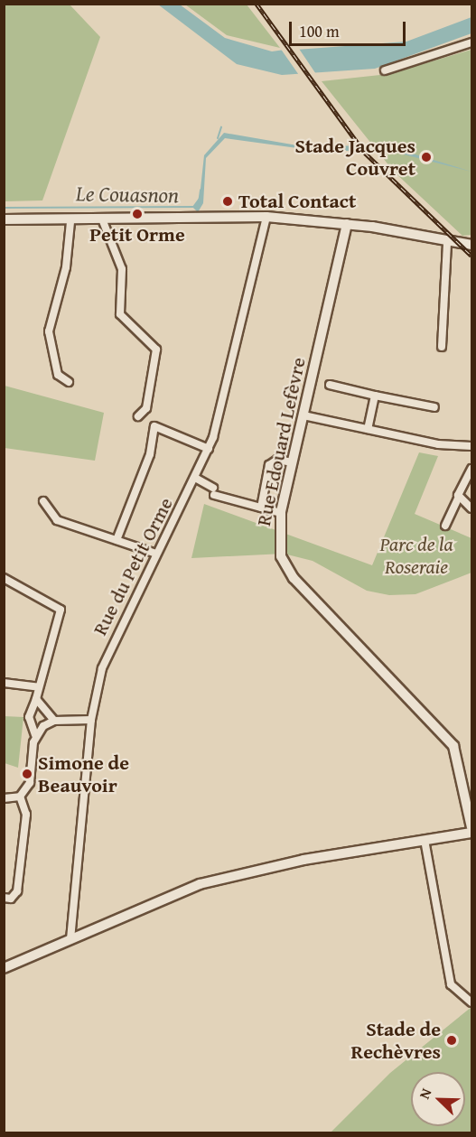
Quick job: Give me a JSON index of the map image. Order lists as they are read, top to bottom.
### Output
{
  "streets": {
    "street": ["Rue Edouard Lefèvre", "Rue du Petit Orme"]
  },
  "water": ["Le Couasnon"],
  "parks": ["Parc de la Roseraie"],
  "places": [
    "Stade Jacques Couvret",
    "Total Contact",
    "Petit Orme",
    "Simone de Beauvoir",
    "Stade de Rechèvres"
  ],
  "scale_bar": "100 m",
  "north": "top left"
}
